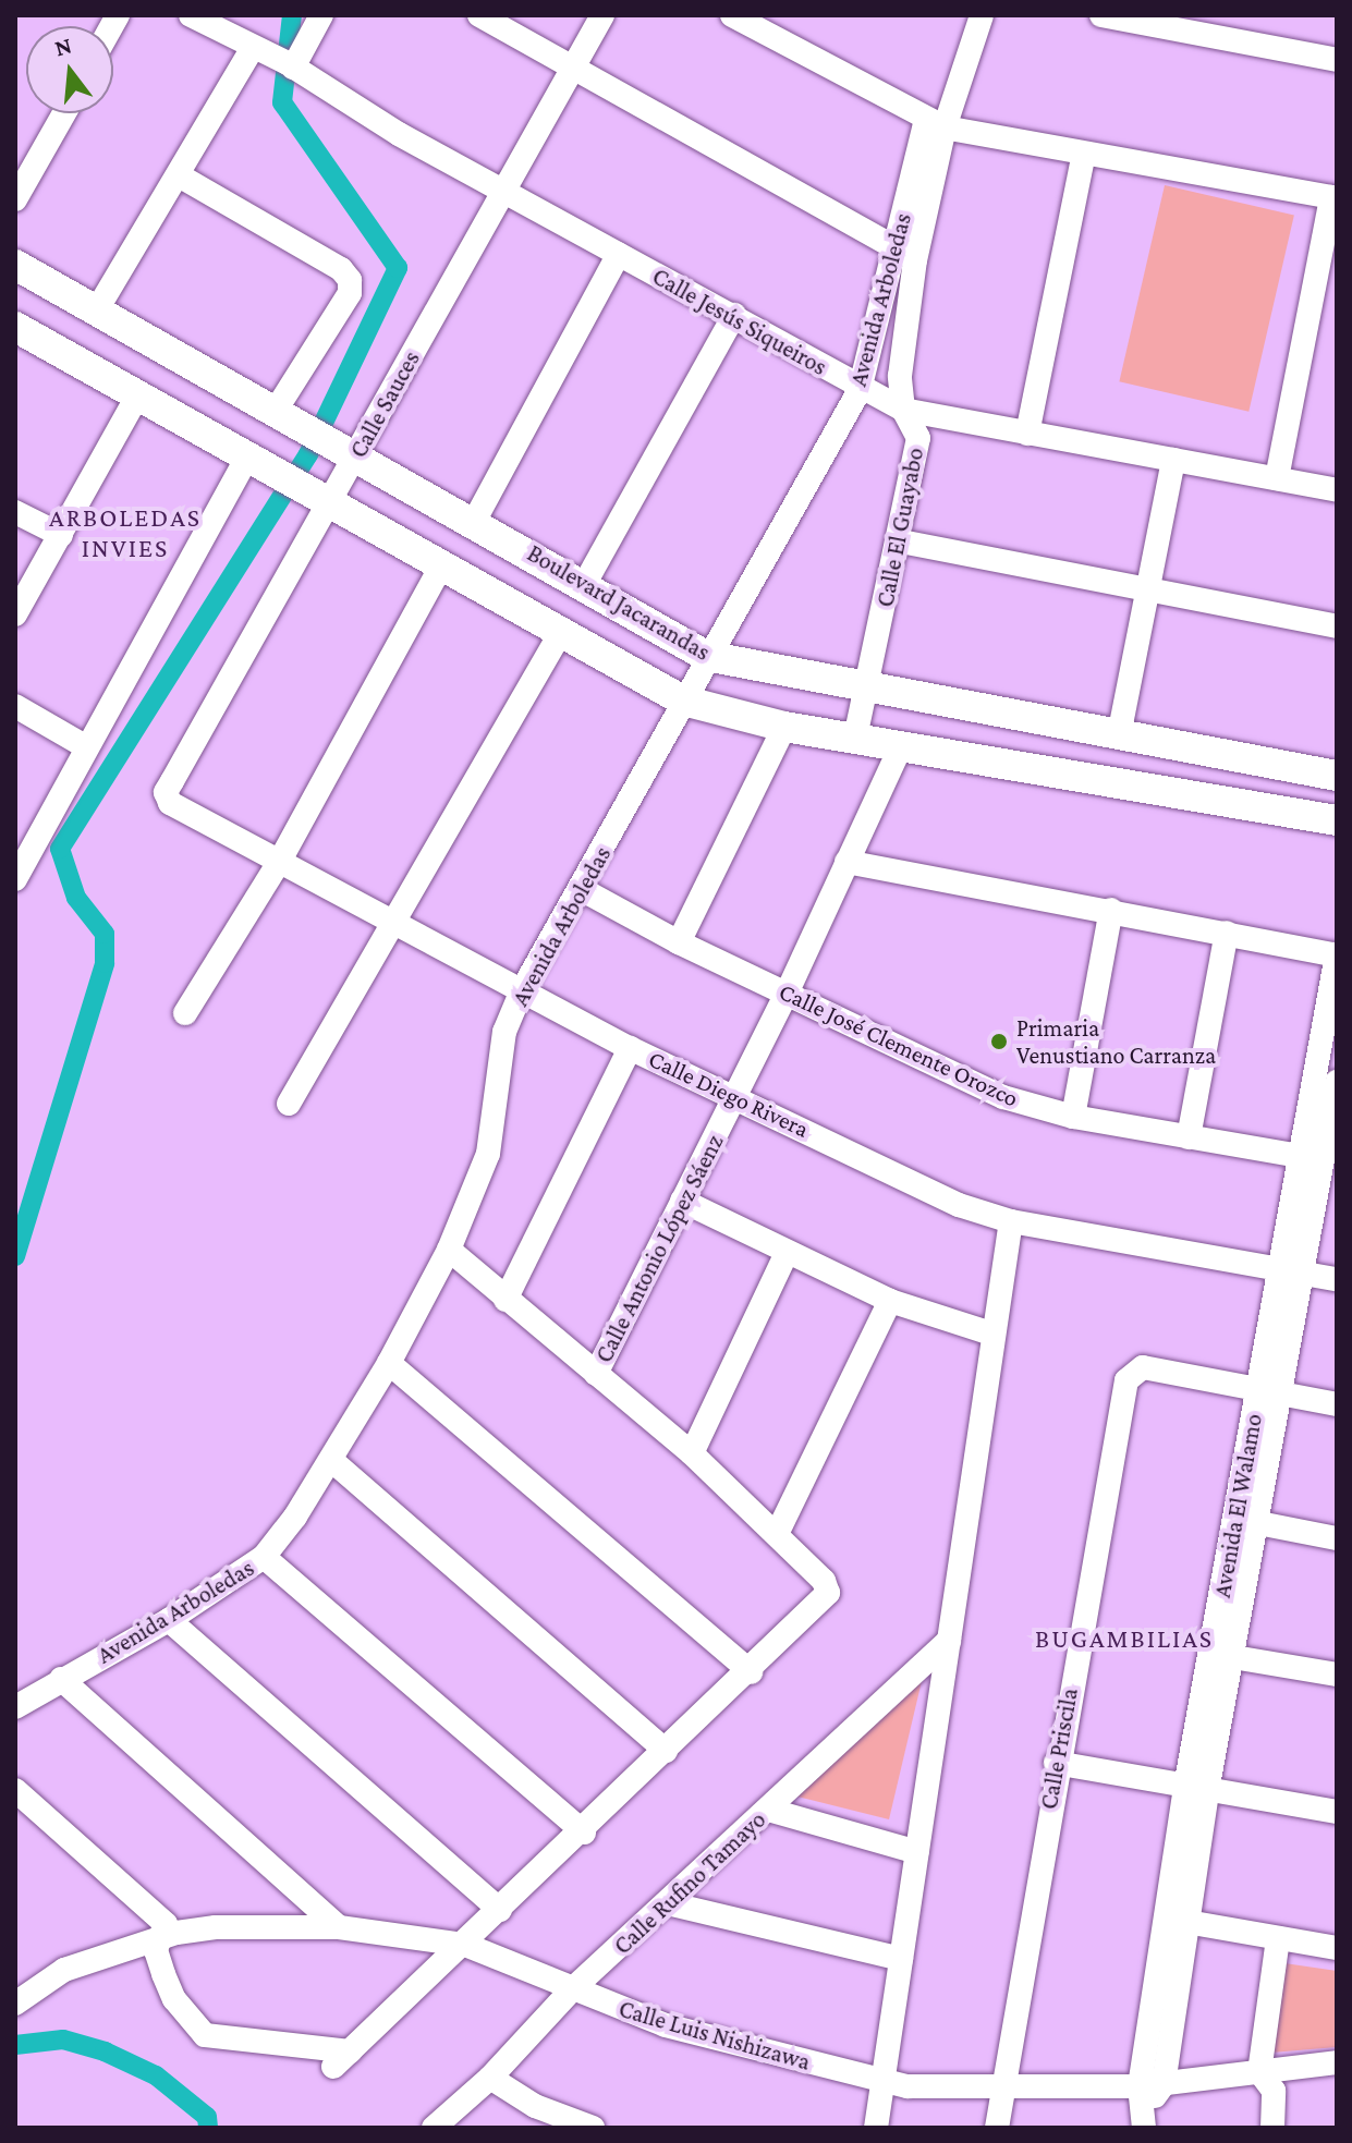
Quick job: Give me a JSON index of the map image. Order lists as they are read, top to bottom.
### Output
{
  "streets": {
    "main road": ["Boulevard Jacarandas"],
    "street": [
      "Avenida Arboledas",
      "Calle Jesús Siqueiros",
      "Calle Sauces",
      "Calle El Guayabo",
      "Calle José Clemente Orozco",
      "Calle Diego Rivera",
      "Calle Antonio López Sáenz",
      "Avenida El Walamo",
      "Calle Priscila",
      "Calle Rufino Tamayo",
      "Calle Luis Nishizawa"
    ]
  },
  "crossings": [
    ["Avenida Arboledas", "Calle Jesús Siqueiros"],
    ["Avenida Arboledas", "Calle El Guayabo"],
    ["Avenida Arboledas", "Boulevard Jacarandas"],
    ["Avenida Arboledas", "Calle José Clemente Orozco"],
    ["Avenida Arboledas", "Calle Diego Rivera"],
    ["Calle Jesús Siqueiros", "Calle Sauces"],
    ["Calle Jesús Siqueiros", "Calle El Guayabo"],
    ["Calle Sauces", "Boulevard Jacarandas"],
    ["Calle Sauces", "Calle Diego Rivera"],
    ["Calle El Guayabo", "Boulevard Jacarandas"],
    ["Calle José Clemente Orozco", "Calle Antonio López Sáenz"],
    ["Calle José Clemente Orozco", "Avenida El Walamo"],
    ["Calle Diego Rivera", "Calle Antonio López Sáenz"],
    ["Calle Diego Rivera", "Avenida El Walamo"],
    ["Avenida El Walamo", "Calle Priscila"],
    ["Avenida El Walamo", "Calle Luis Nishizawa"],
    ["Calle Priscila", "Calle Luis Nishizawa"],
    ["Calle Rufino Tamayo", "Calle Luis Nishizawa"]
  ],
  "districts": ["ARBOLEDAS INVIES", "BUGAMBILIAS"],
  "places": ["Primaria Venustiano Carranza"],
  "north": "top"
}
